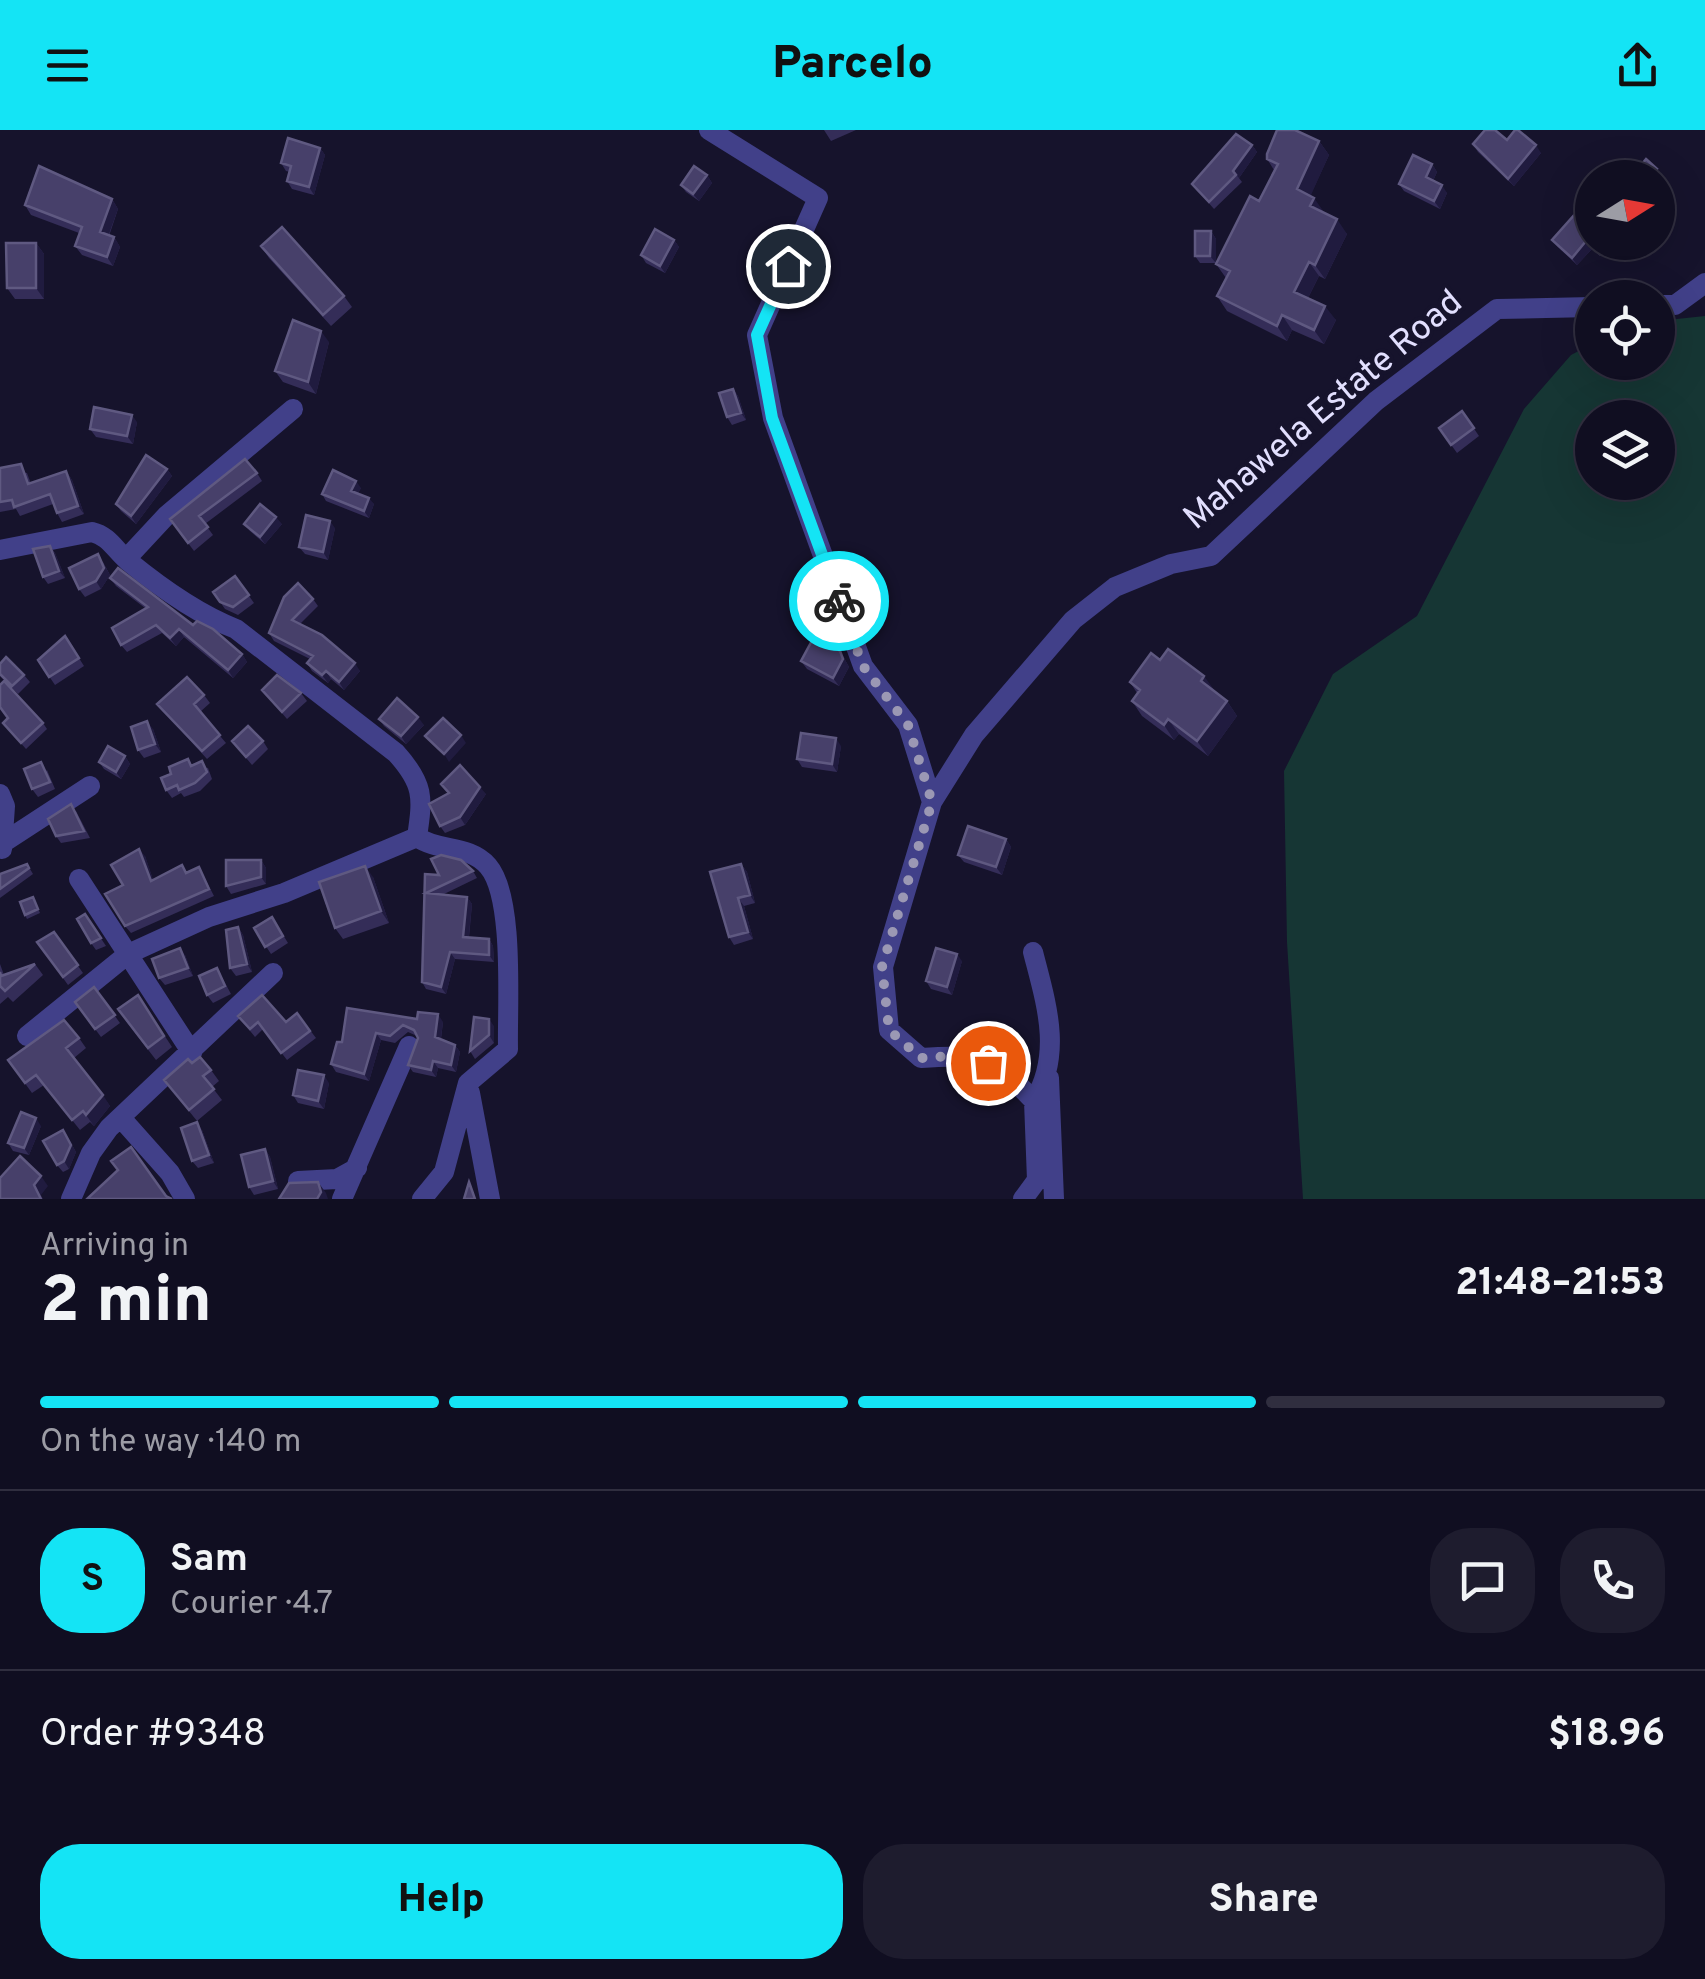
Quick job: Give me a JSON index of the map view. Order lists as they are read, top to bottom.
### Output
{
  "streets": {
    "street": ["Mahawela Estate Road"]
  },
  "north": "right",
  "page": {
    "header": "Parcelo",
    "heading": ["2 min", "Arriving in", "21:48–21:53"],
    "panel": [
      "Sam",
      "Courier · 4.7",
      "Order #9348",
      "$18.96"
    ],
    "bar": "On the way · 140 m",
    "round": "S",
    "buttons": ["Help", "Share"]
  }
}
